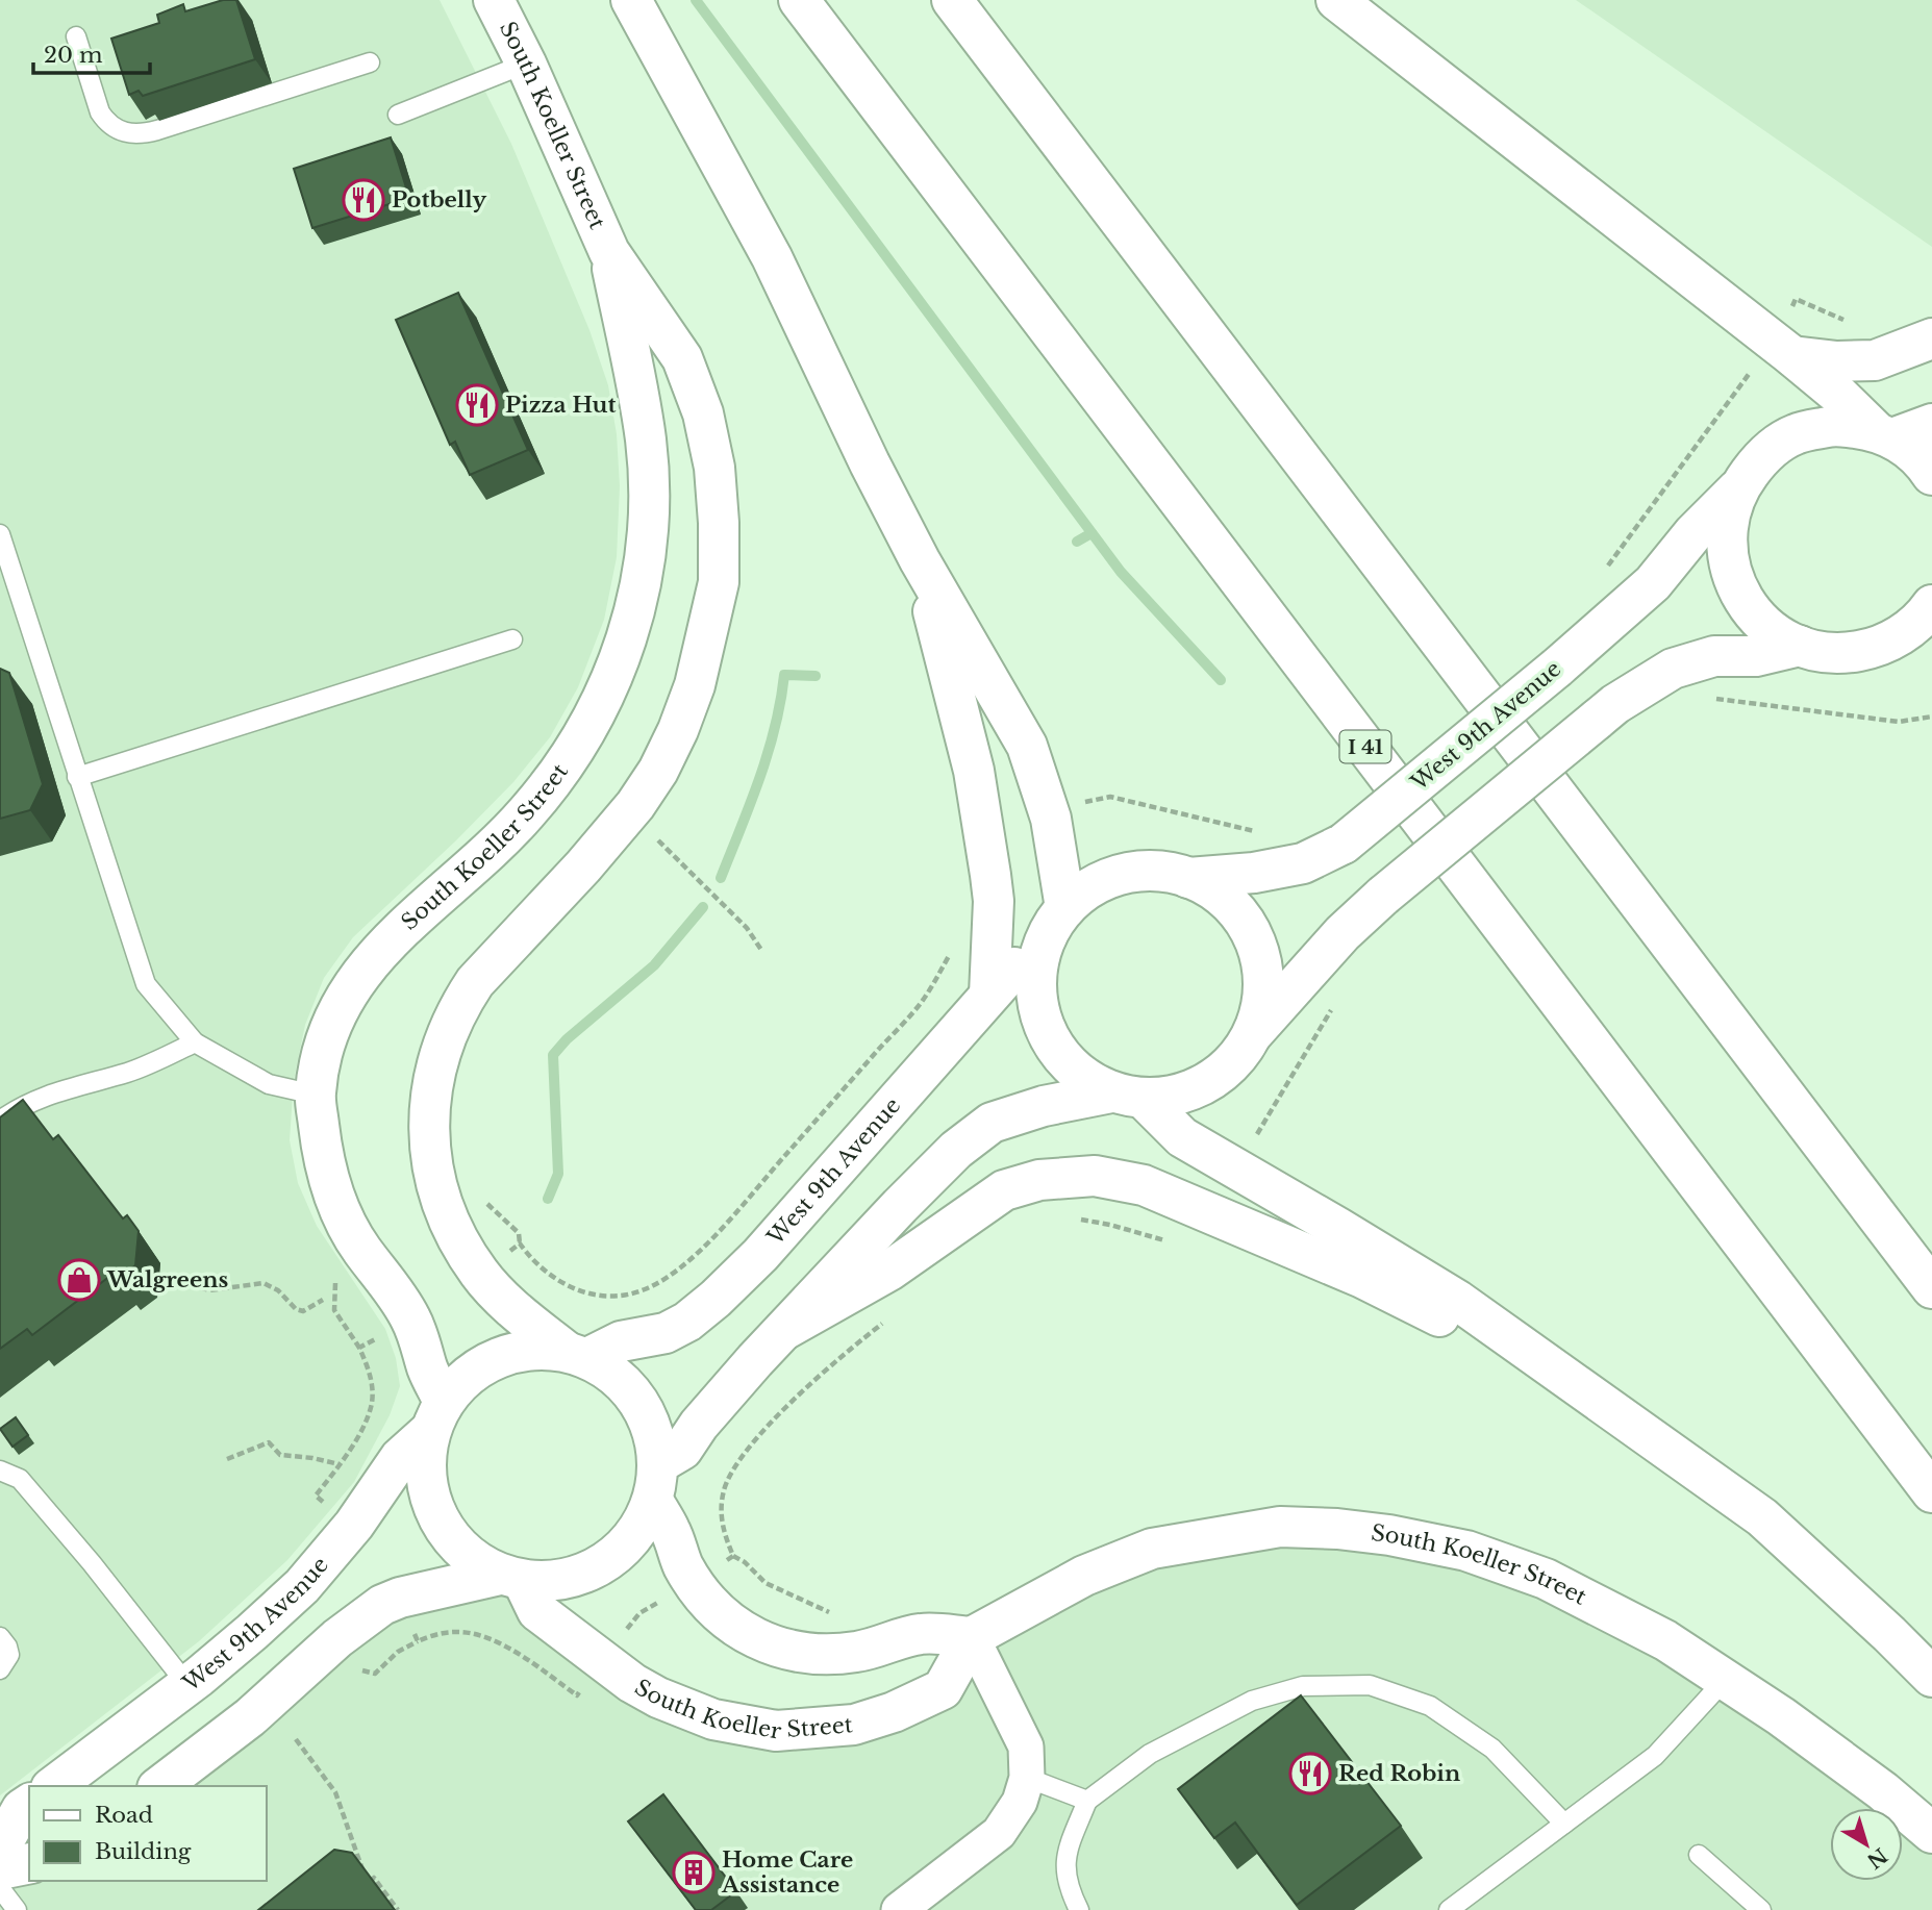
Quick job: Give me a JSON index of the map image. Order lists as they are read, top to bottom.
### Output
{
  "streets": {
    "main road": ["South Koeller Street", "West 9th Avenue", "I 41"]
  },
  "crossings": [
    ["South Koeller Street", "West 9th Avenue"]
  ],
  "places": {
    "restaurant": ["Potbelly", "Pizza Hut", "Red Robin"],
    "shop": ["Walgreens"],
    "building": ["Home Care Assistance"]
  },
  "legend": ["Road", "Building"],
  "scale_bar": "20 m",
  "north": "bottom right"
}
